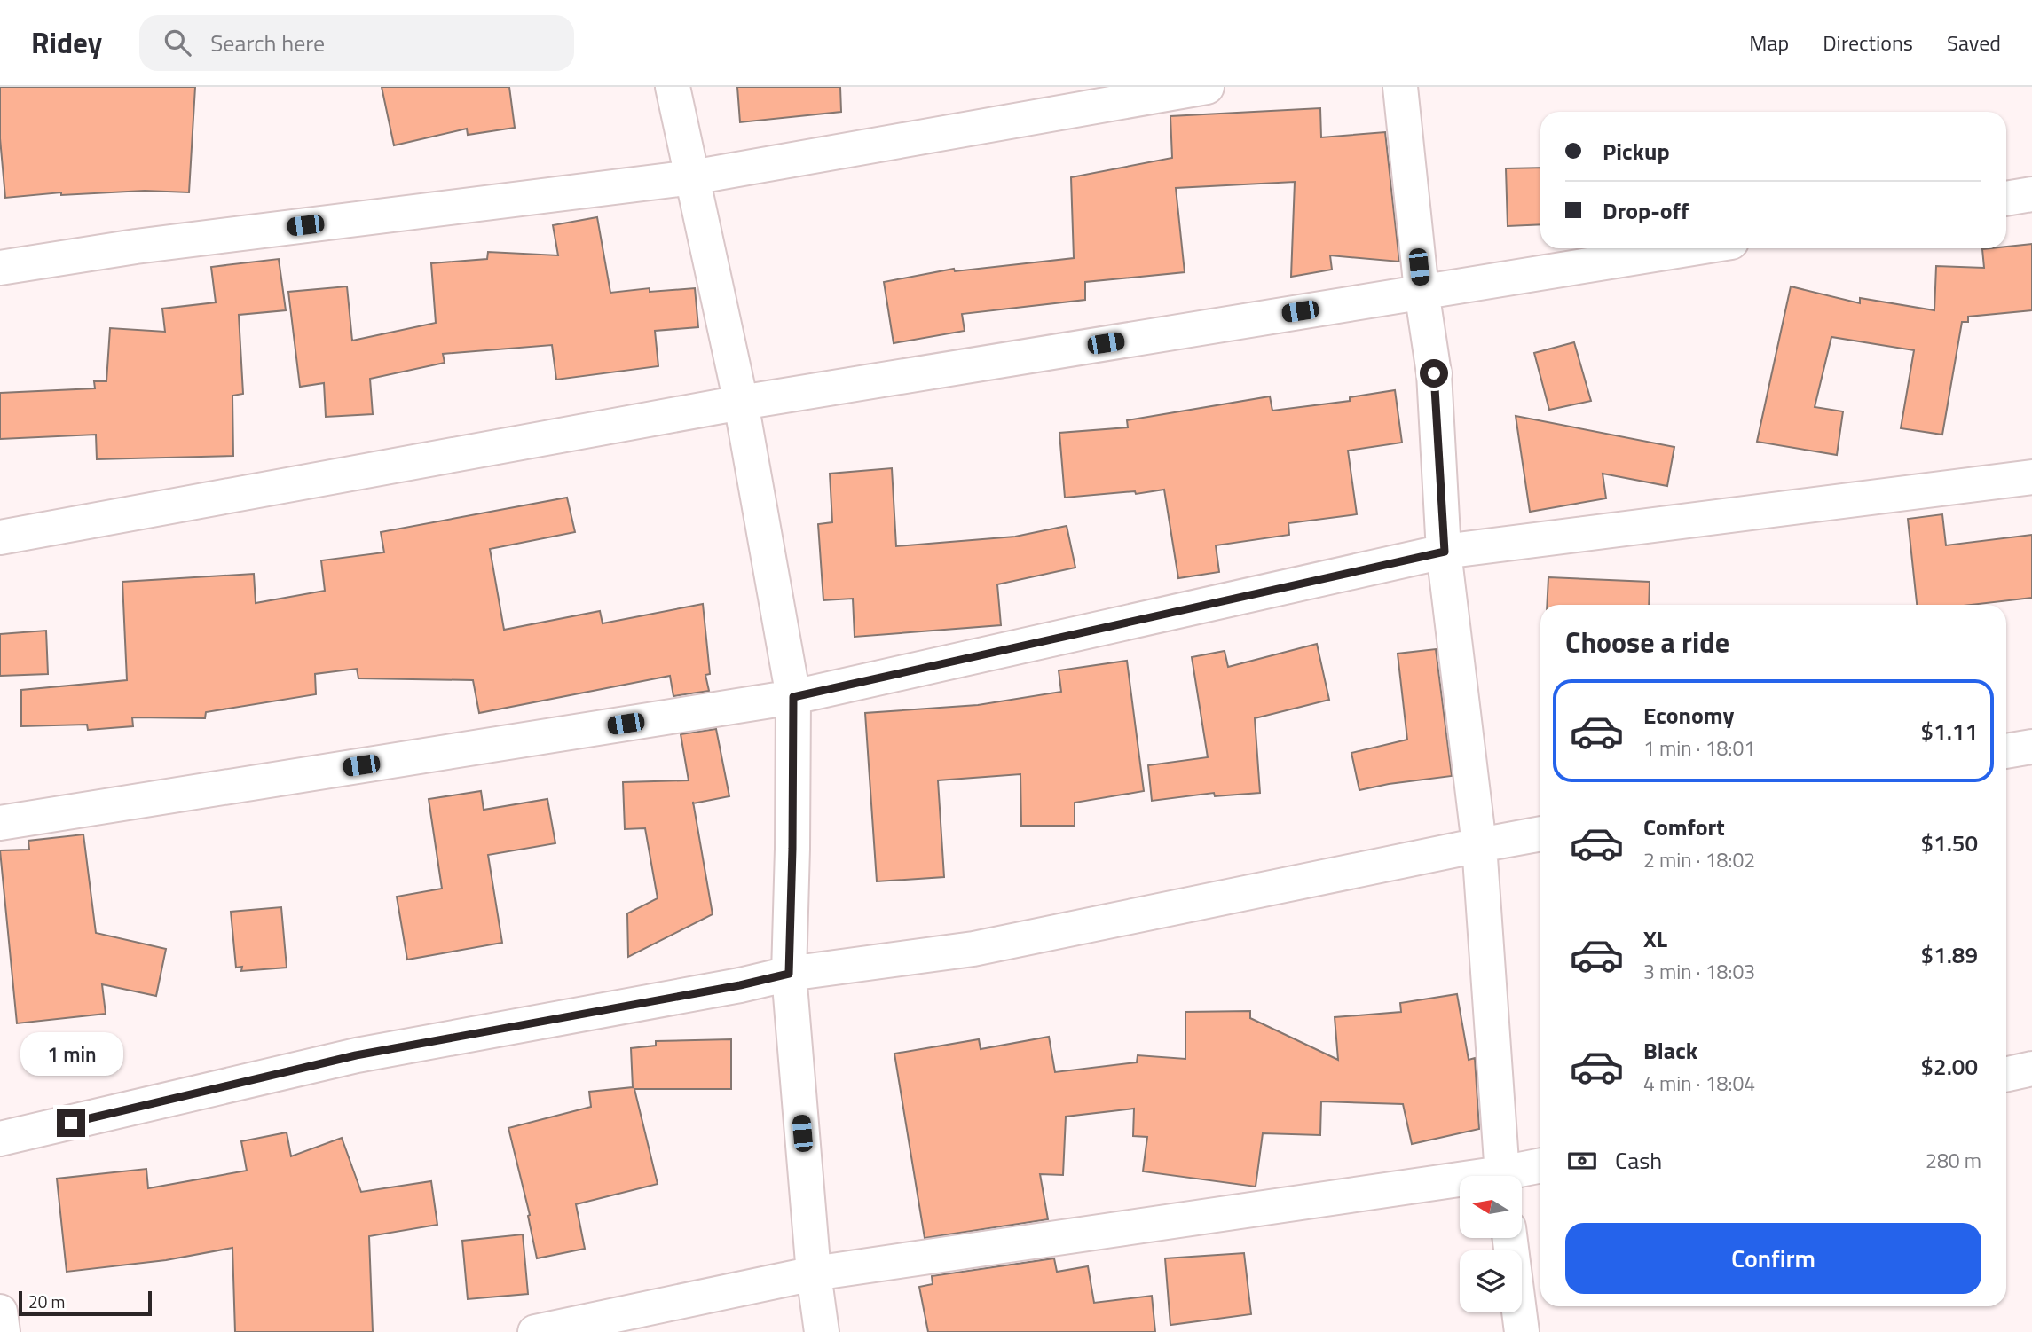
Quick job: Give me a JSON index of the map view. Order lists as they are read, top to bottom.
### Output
{
  "scale_bar": "20 m",
  "north": "left",
  "page": {
    "header": "Ridey",
    "search": "Search here",
    "nav": ["Map", "Directions", "Saved"],
    "banner": ["Pickup", "Drop-off"],
    "heading": "Choose a ride",
    "list": [
      {
        "name": "Economy",
        "note": "1 min · 18:01",
        "value": "$1.11"
      },
      {
        "name": "Comfort",
        "note": "2 min · 18:02",
        "value": "$1.50"
      },
      {
        "name": "XL",
        "note": "3 min · 18:03",
        "value": "$1.89"
      },
      {
        "name": "Black",
        "note": "4 min · 18:04",
        "value": "$2.00"
      }
    ],
    "bubble": "1 min",
    "pay": ["Cash", "280 m"],
    "buttons": "Confirm",
    "scale": "20 m"
  }
}
